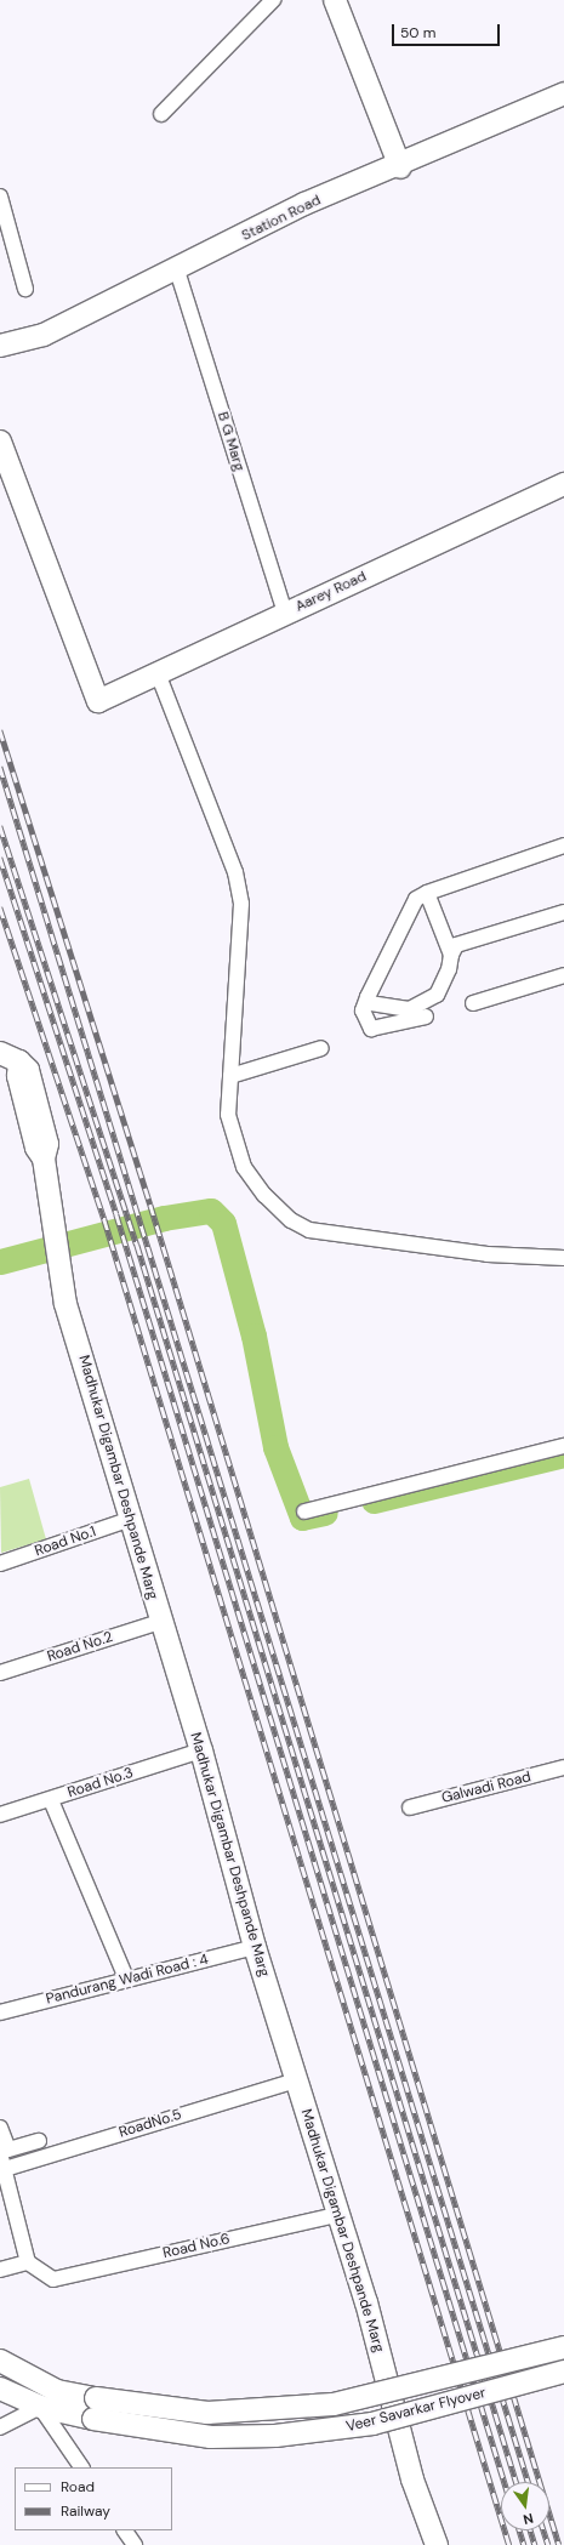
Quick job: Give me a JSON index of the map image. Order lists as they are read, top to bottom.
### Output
{
  "streets": {
    "street": [
      "Station Road",
      "B G Marg",
      "Aarey Road",
      "Madhukar Digambar Deshpande Marg",
      "Road No.1",
      "Road No.2",
      "Road No.3",
      "Galwadi Road",
      "Pandurang Wadi Road : 4",
      "RoadNo.5",
      "Road No.6",
      "Veer Savarkar Flyover"
    ]
  },
  "crossings": [
    ["Station Road", "B G Marg"],
    ["B G Marg", "Aarey Road"],
    ["Madhukar Digambar Deshpande Marg", "Road No.1"],
    ["Madhukar Digambar Deshpande Marg", "Road No.2"],
    ["Madhukar Digambar Deshpande Marg", "Road No.3"],
    ["Madhukar Digambar Deshpande Marg", "Pandurang Wadi Road : 4"],
    ["Madhukar Digambar Deshpande Marg", "RoadNo.5"],
    ["Madhukar Digambar Deshpande Marg", "Road No.6"]
  ],
  "legend": ["Road", "Railway"],
  "scale_bar": "50 m",
  "north": "bottom"
}
